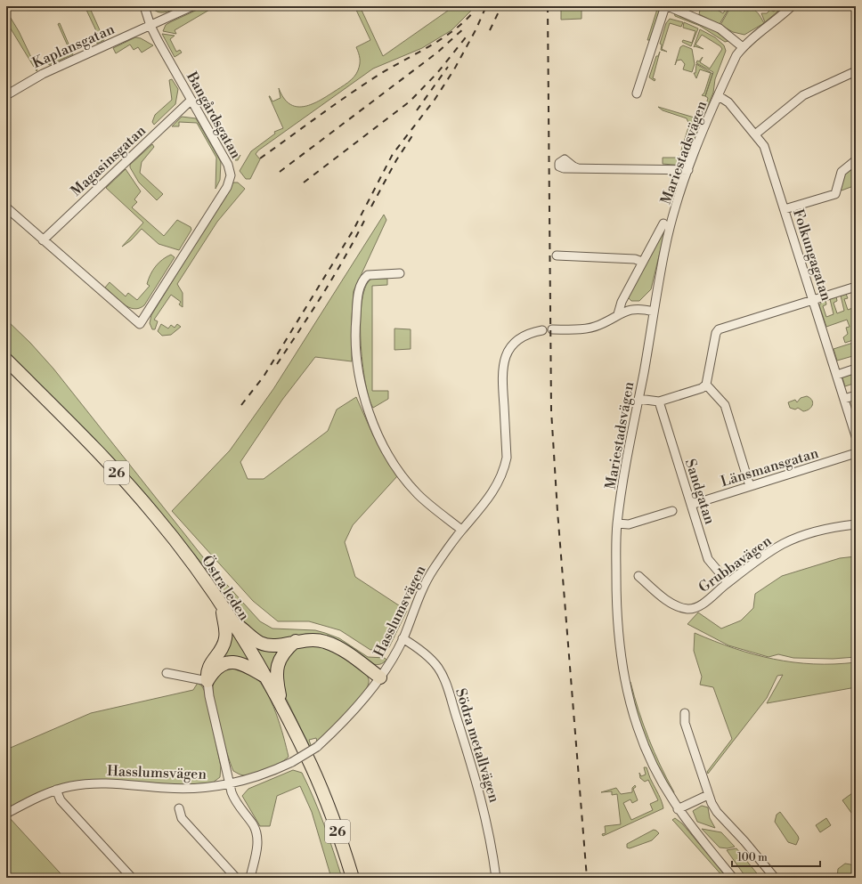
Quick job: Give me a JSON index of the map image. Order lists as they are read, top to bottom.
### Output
{
  "streets": {
    "highway": ["26", "Östra leden"],
    "street": [
      "Kaplansgatan",
      "Bangårdsgatan",
      "Mariestadsvägen",
      "Magasinsgatan",
      "Folkungagatan",
      "Länsmansgatan",
      "Sandgatan",
      "Grubbavägen",
      "Hasslumsvägen",
      "Södra metallvägen"
    ]
  },
  "crossings": [
    ["Kaplansgatan", "Bangårdsgatan"],
    ["Bangårdsgatan", "Magasinsgatan"],
    ["Mariestadsvägen", "Folkungagatan"],
    ["Länsmansgatan", "Sandgatan"],
    ["Sandgatan", "Grubbavägen"],
    ["Hasslumsvägen", "Södra metallvägen"]
  ],
  "scale_bar": "100 m"
}
